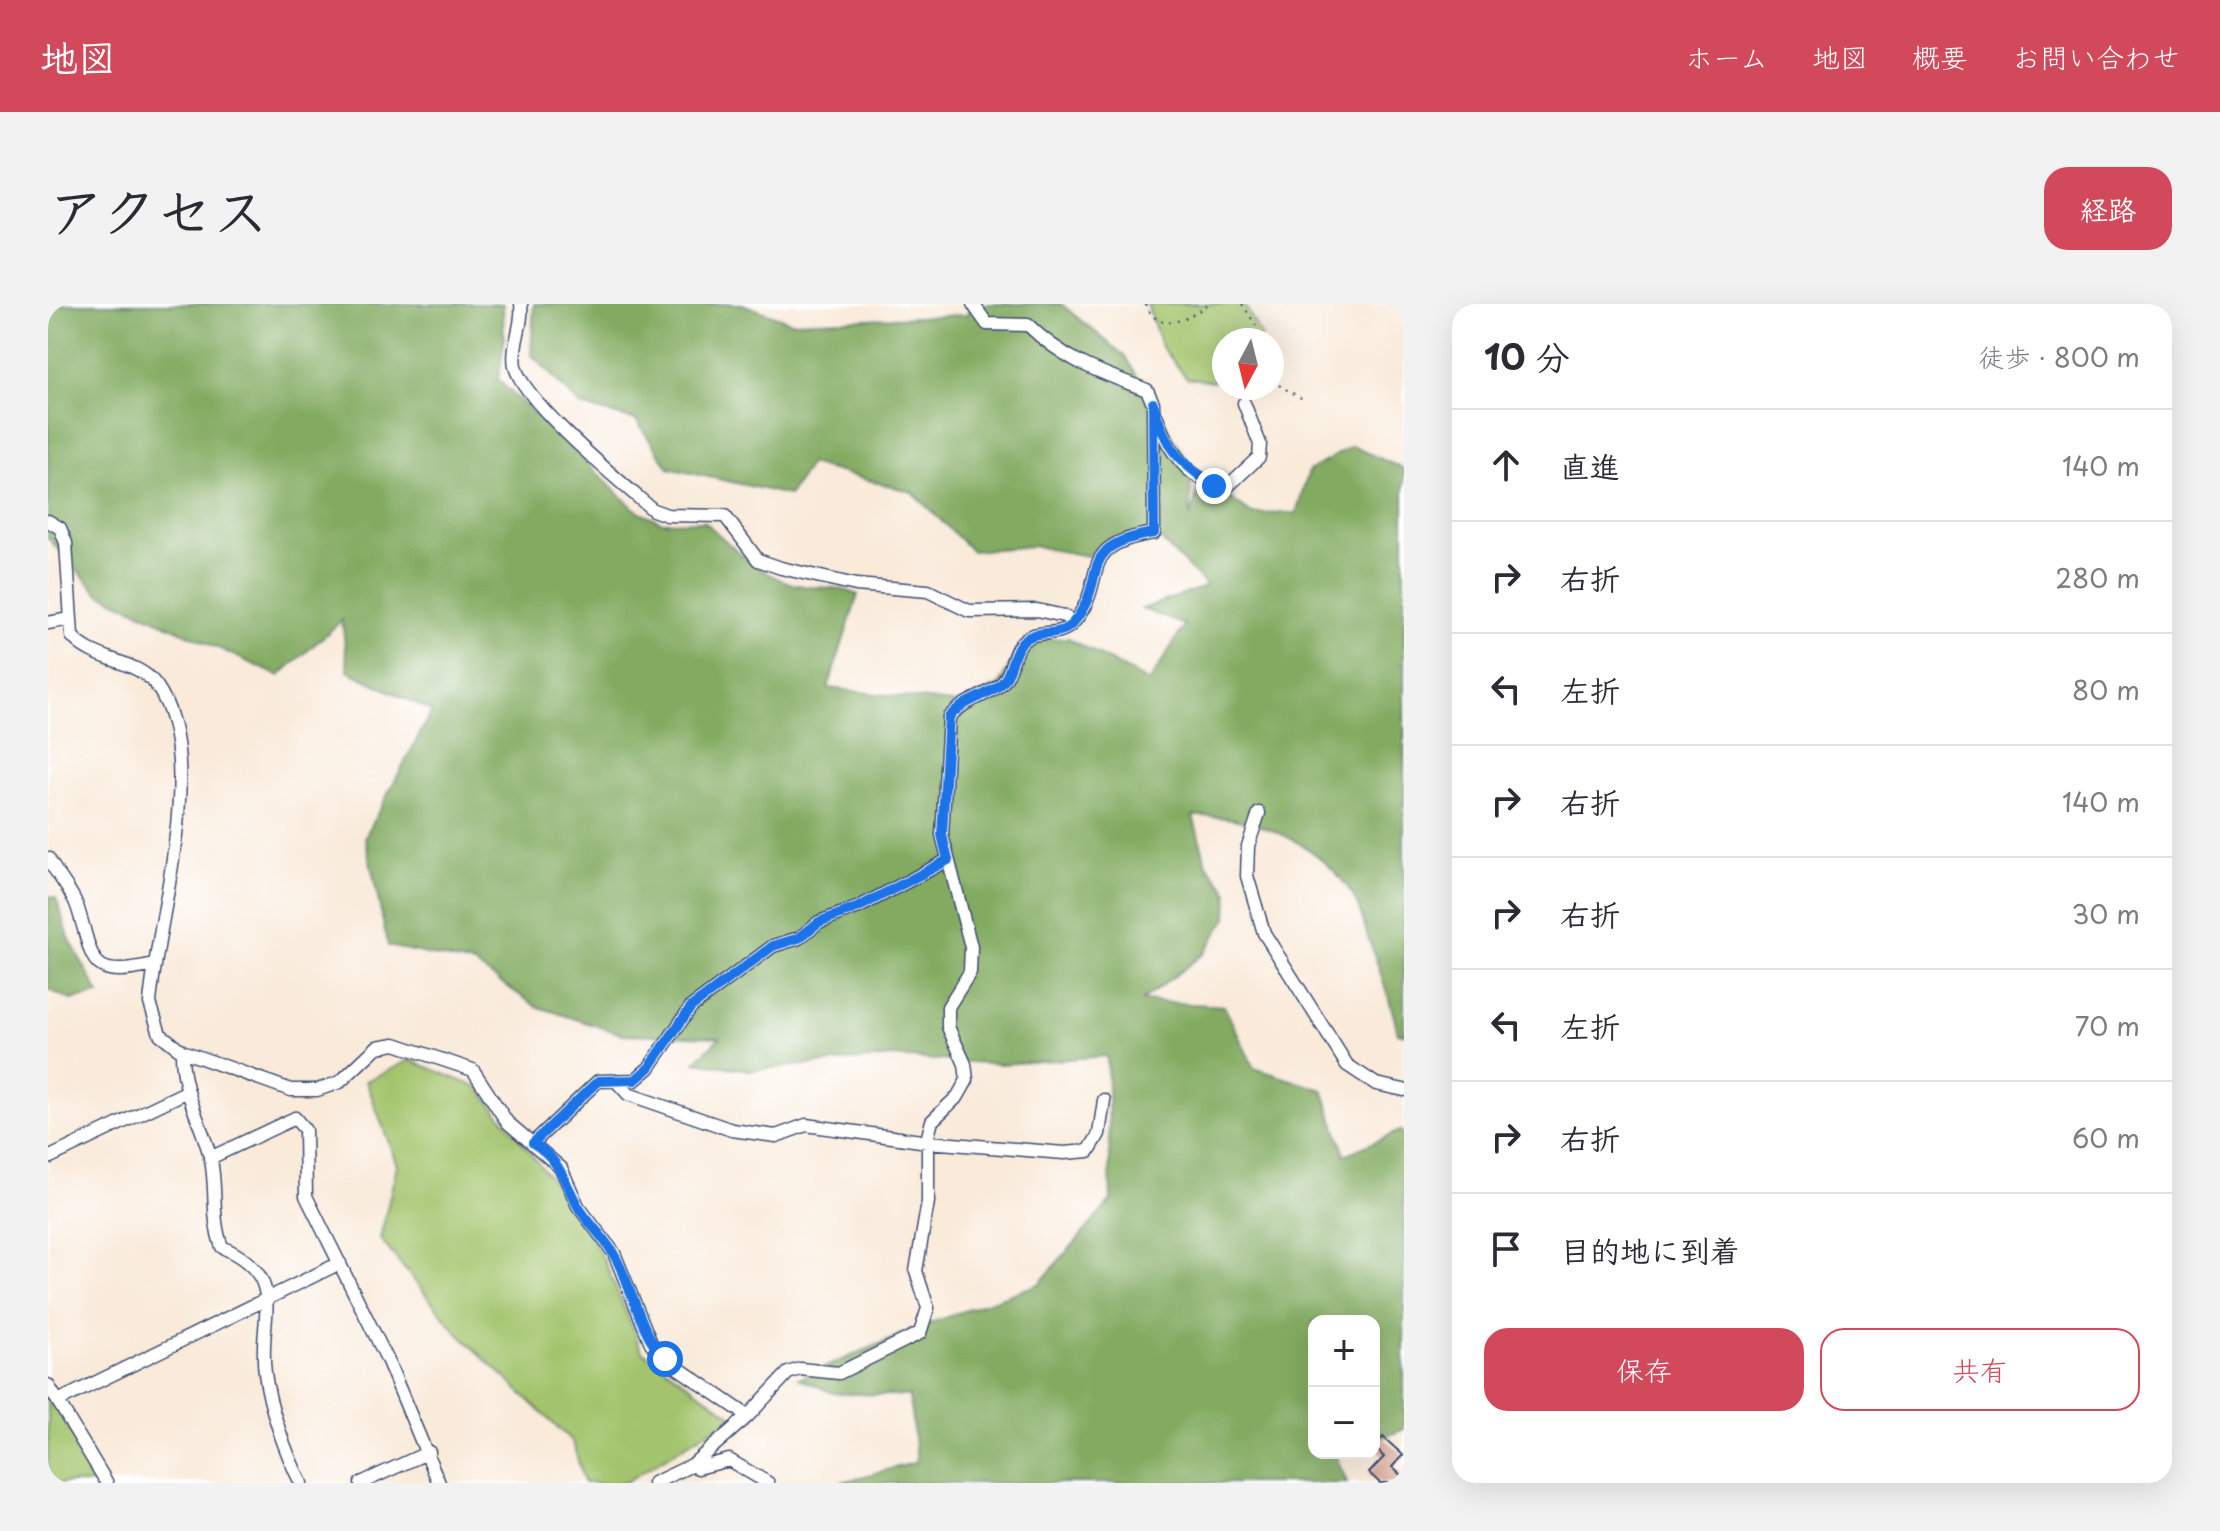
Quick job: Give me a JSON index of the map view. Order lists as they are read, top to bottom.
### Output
{
  "north": "bottom",
  "page": {
    "header": "地図",
    "nav": [
      "ホーム",
      "地図",
      "概要",
      "お問い合わせ"
    ],
    "title": "アクセス",
    "buttons": [
      "経路",
      ["保存", "共有"]
    ],
    "heading": ["10 分", "徒歩 · 800 m"],
    "list": [
      ["直進", "140 m"],
      ["右折", "280 m"],
      ["左折", "80 m"],
      ["右折", "140 m"],
      ["右折", "30 m"],
      ["左折", "70 m"],
      ["右折", "60 m"],
      "目的地に到着"
    ],
    "map_buttons": ["+", "−"]
  }
}
